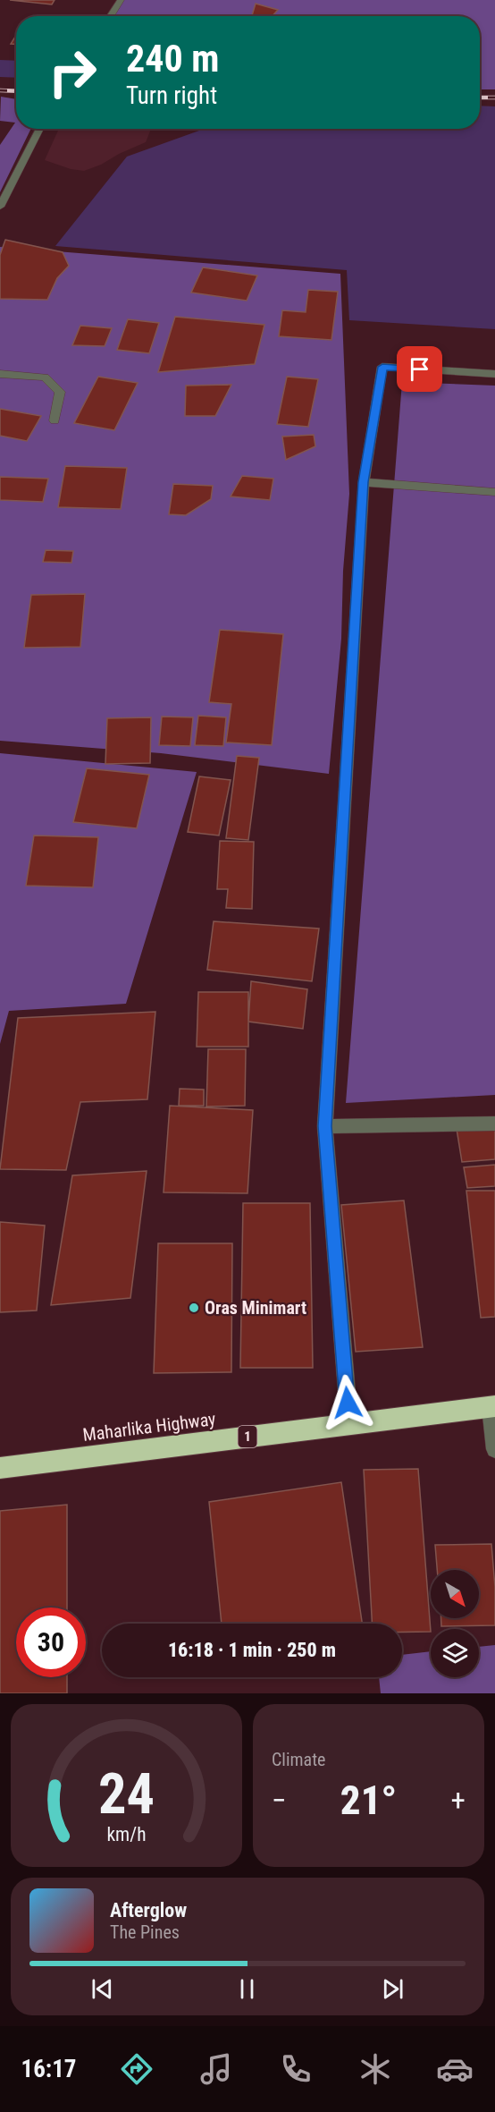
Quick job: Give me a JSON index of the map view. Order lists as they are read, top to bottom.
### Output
{
  "streets": {
    "highway": ["Maharlika Highway", "1"]
  },
  "places": ["Oras Minimart"],
  "north": "bottom right",
  "page": {
    "turn": ["240 m", "Turn right"],
    "limit": "30",
    "trip": "16:18 · 1 min · 250 m",
    "tile": "Climate",
    "heat": ["−", "21°", "+"],
    "song": ["Afterglow", "The Pines"],
    "tabs": "16:17",
    "gauge": ["24", "km/h"]
  }
}
